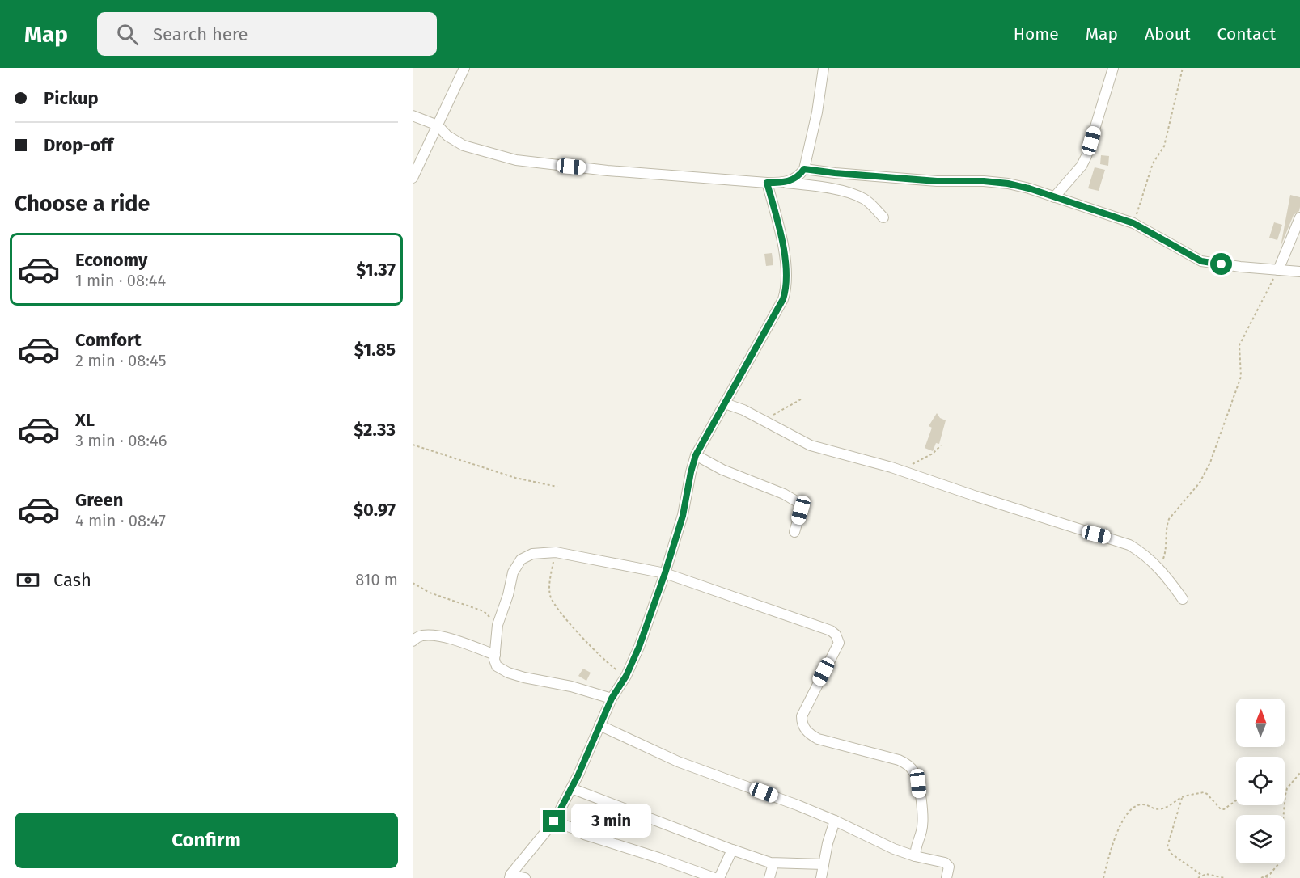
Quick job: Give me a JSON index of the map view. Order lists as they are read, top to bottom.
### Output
{
  "north": "top",
  "page": {
    "header": "Map",
    "search": "Search here",
    "nav": [
      "Home",
      "Map",
      "About",
      "Contact"
    ],
    "banner": ["Pickup", "Drop-off"],
    "heading": "Choose a ride",
    "list": [
      {
        "name": "Economy",
        "note": "1 min · 08:44",
        "value": "$1.37"
      },
      {
        "name": "Comfort",
        "note": "2 min · 08:45",
        "value": "$1.85"
      },
      {
        "name": "XL",
        "note": "3 min · 08:46",
        "value": "$2.33"
      },
      {
        "name": "Green",
        "note": "4 min · 08:47",
        "value": "$0.97"
      }
    ],
    "pay": ["Cash", "810 m"],
    "buttons": "Confirm",
    "bubble": "3 min"
  }
}
